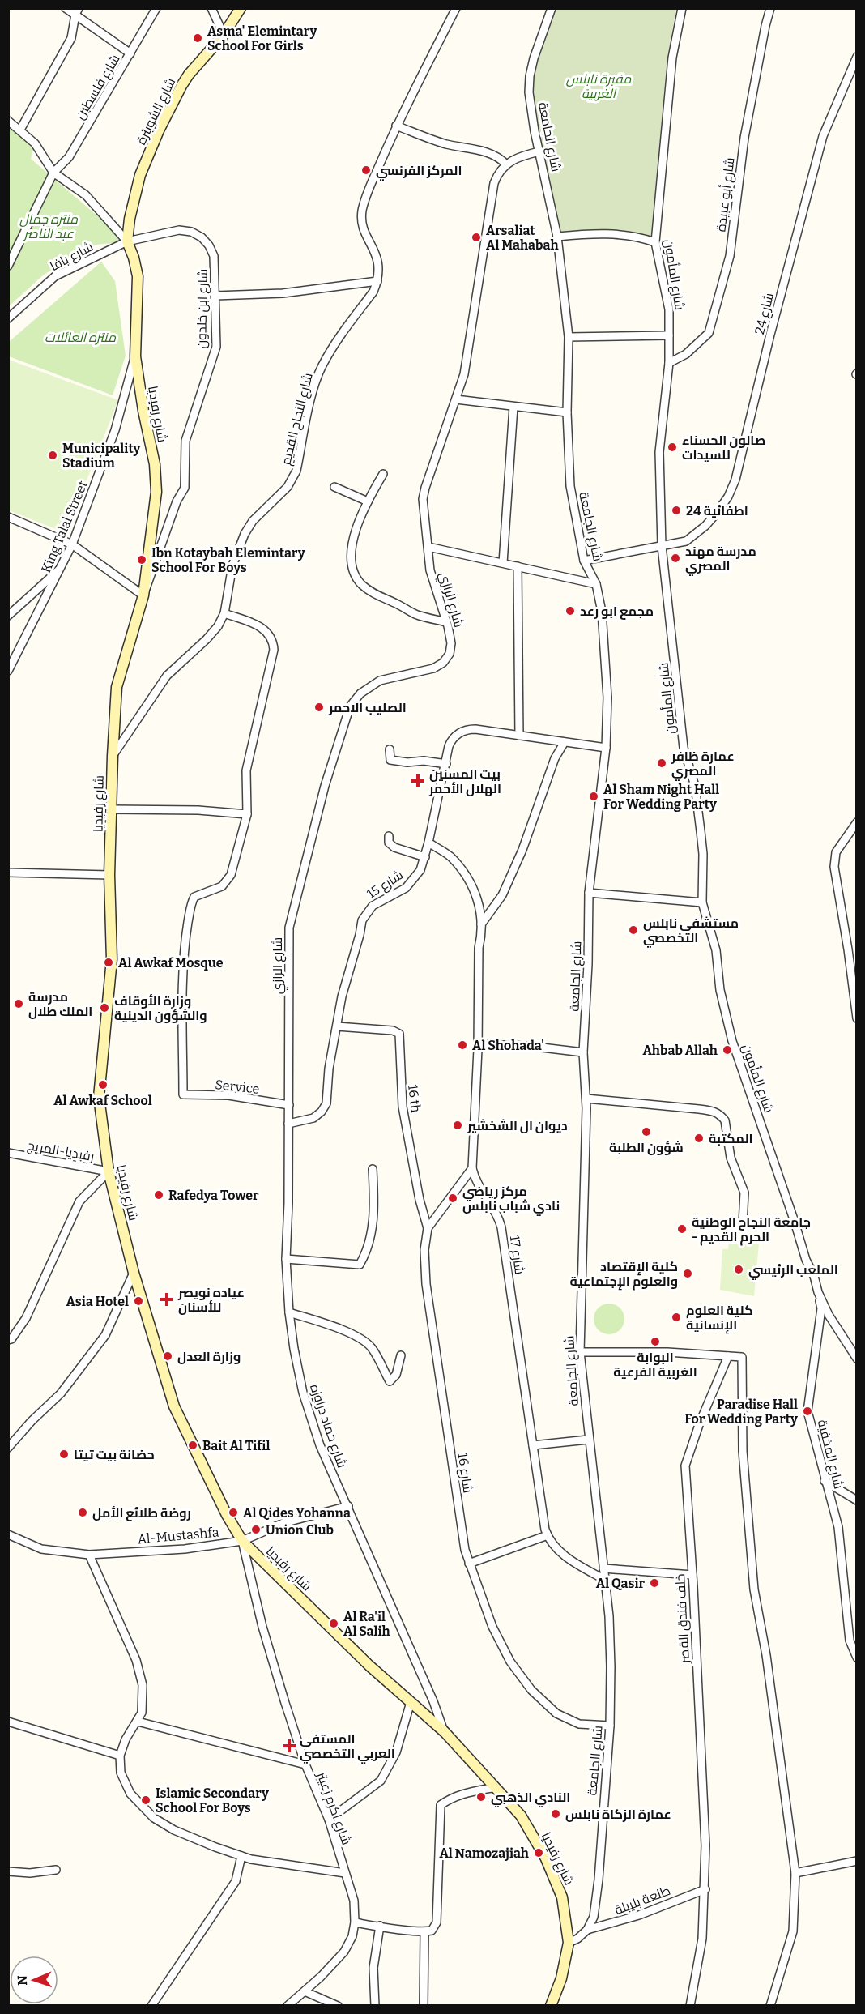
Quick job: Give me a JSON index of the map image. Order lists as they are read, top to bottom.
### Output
{
  "streets": {
    "main road": ["شارع الشويترة", "شارع رفيديا"],
    "street": [
      "شارع فلسطين",
      "شارع الجامعة",
      "شارع أبو عبيدة",
      "شارع يافا",
      "شارع المأمون",
      "شارع ابن خلدون",
      "شارع 24",
      "شارع النجاح القديم",
      "King Talal Street",
      "شارع الرازي",
      "شارع 15",
      "Service",
      "16 th",
      "رفيديا-المريج",
      "شارع 17",
      "شارع حماد دراوزه",
      "شارع المخفية",
      "شارع 16",
      "Al-Mustashfa",
      "خلف فندق القصر",
      "شارع اكرم زعيتر",
      "طلعة بليبلة"
    ]
  },
  "crossings": [
    ["شارع الشويترة", "شارع يافا"],
    ["شارع الشويترة", "شارع ابن خلدون"],
    ["شارع الشويترة", "شارع رفيديا"],
    ["شارع الجامعة", "شارع 24"],
    ["شارع الجامعة", "شارع 15"],
    ["شارع الجامعة", "شارع 16"],
    ["شارع الجامعة", "طلعة بليبلة"],
    ["شارع أبو عبيدة", "شارع المأمون"],
    ["شارع يافا", "شارع ابن خلدون"],
    ["شارع يافا", "شارع رفيديا"],
    ["شارع المأمون", "شارع 24"],
    ["شارع المأمون", "شارع المخفية"],
    ["شارع ابن خلدون", "شارع رفيديا"],
    ["شارع رفيديا", "شارع النجاح القديم"],
    ["شارع رفيديا", "King Talal Street"],
    ["شارع رفيديا", "رفيديا-المريج"],
    ["شارع رفيديا", "شارع حماد دراوزه"],
    ["شارع رفيديا", "Al-Mustashfa"],
    ["شارع رفيديا", "شارع اكرم زعيتر"],
    ["شارع الرازي", "Service"],
    ["شارع الرازي", "شارع حماد دراوزه"],
    ["شارع 15", "16 th"],
    ["شارع 15", "شارع 17"],
    ["شارع 15", "شارع حماد دراوزه"],
    ["Service", "شارع حماد دراوزه"],
    ["16 th", "شارع 16"],
    ["شارع 17", "شارع 16"],
    ["شارع حماد دراوزه", "Al-Mustashfa"],
    ["Al-Mustashfa", "شارع اكرم زعيتر"],
    ["خلف فندق القصر", "طلعة بليبلة"]
  ],
  "parks": ["مقبرة نابلس الغربية", "منتزه جمال عبد الناصر", "منتزه العائلات"],
  "places": {
    "other": [
      "Asma' Elemintary School For Girls",
      "المركز الفرنسي",
      "Arsaliat Al Mahabah",
      "صالون الحسناء للسيدات",
      "Municipality Stadium",
      "اطفائية 24",
      "مدرسة مهند المصري",
      "Ibn Kotaybah Elemintary School For Boys",
      "مجمع ابو رعد",
      "الصليب الاحمر",
      "عمارة ظافر المصري",
      "Al Sham Night Hall For Wedding Party",
      "مستشفى نابلس التخصصي",
      "Al Awkaf Mosque",
      "مدرسة الملك طلال",
      "وزارة الأوقاف والشؤون الدينية",
      "Al Shohada'",
      "Ahbab Allah",
      "Al Awkaf School",
      "ديوان ال الشخشير",
      "شؤون الطلبة",
      "المكتبة",
      "Rafedya Tower",
      "مركز رياضي نادي شباب نابلس",
      "جامعة النجاح الوطنية - الحرم القديم",
      "الملعب الرئيسي",
      "كلية الإقتصاد والعلوم الإجتماعية",
      "Asia Hotel",
      "كلية العلوم الإنسانية",
      "البوابة الغربية الفرعية",
      "وزارة العدل",
      "Paradise Hall For Wedding Party",
      "Bait Al Tifil",
      "حضانة بيت تيتا",
      "روضة طلائع الأمل",
      "Al Qides Yohanna",
      "Union Club",
      "Al Qasir",
      "Al Ra'il Al Salih",
      "النادي الذهبي",
      "Islamic Secondary School For Boys",
      "عمارة الزكاة نابلس",
      "Al Namozajiah"
    ],
    "health": ["بيت المسنين الهلال الأحمر", "عياده نويصر للأسنان", "المستفى العربي التخصصي"]
  },
  "north": "left"
}
